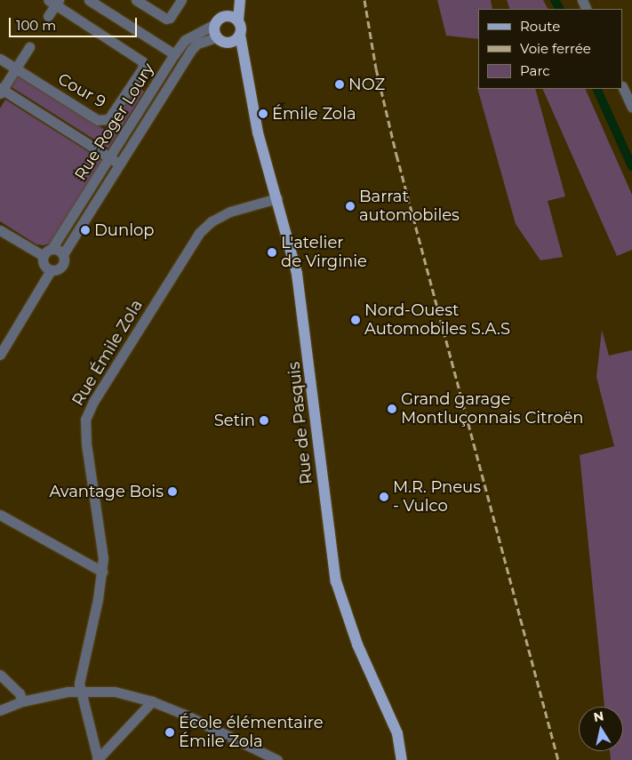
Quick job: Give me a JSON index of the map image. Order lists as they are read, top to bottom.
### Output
{
  "streets": {
    "main road": ["Rue de Pasquis"],
    "street": ["Cour 9", "Rue Roger Loury", "Rue Émile Zola"]
  },
  "crossings": [
    ["Rue Roger Loury", "Rue de Pasquis"],
    ["Rue Émile Zola", "Rue de Pasquis"]
  ],
  "places": [
    "NOZ",
    "Émile Zola",
    "Barrat automobiles",
    "Dunlop",
    "L'atelier de Virginie",
    "Nord-Ouest Automobiles S.A.S",
    "Grand garage Montluçonnais Citroën",
    "Setin",
    "Avantage Bois",
    "M.R. Pneus - Vulco",
    "École élémentaire Émile Zola"
  ],
  "legend": ["Route", "Voie ferrée", "Parc"],
  "scale_bar": "100 m",
  "north": "top"
}
